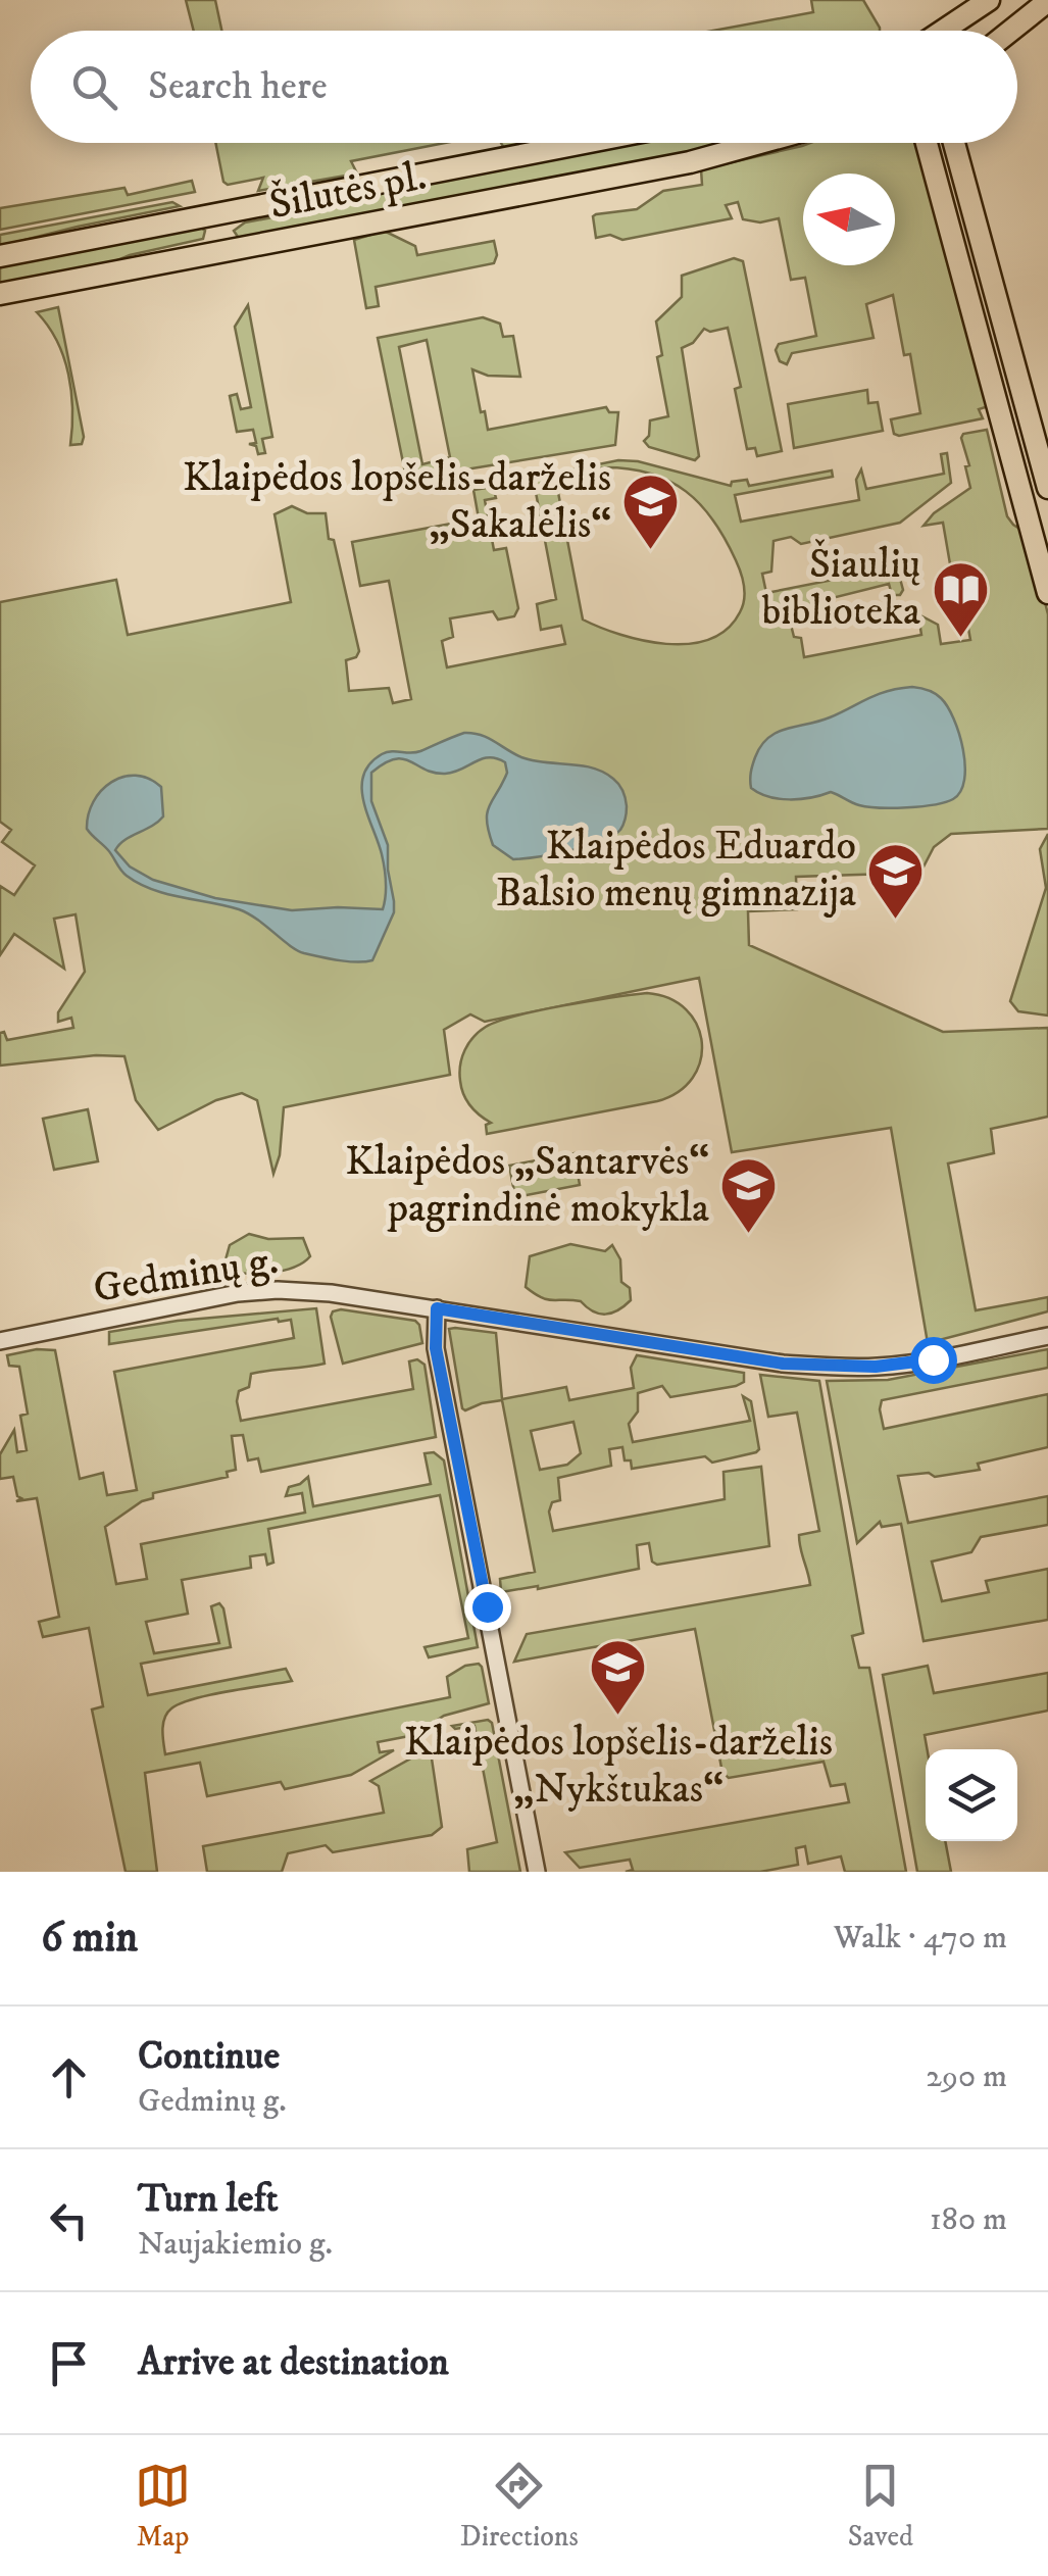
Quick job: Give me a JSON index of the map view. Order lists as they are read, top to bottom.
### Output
{
  "streets": {
    "main road": ["Šilutės pl."],
    "street": ["Gedminų g."]
  },
  "places": {
    "school or university": [
      "Klaipėdos lopšelis-darželis „Sakalėlis“",
      "Klaipėdos Eduardo Balsio menų gimnazija",
      "Klaipėdos „Santarvės“ pagrindinė mokykla",
      "Klaipėdos lopšelis-darželis „Nykštukas“"
    ],
    "library": ["Šiaulių biblioteka"]
  },
  "north": "left",
  "page": {
    "search": "Search here",
    "heading": ["6 min", "Walk · 470 m"],
    "list": [
      ["Continue", "Gedminų g.", "290 m"],
      ["Turn left", "Naujakiemio g.", "180 m"],
      "Arrive at destination"
    ],
    "nav": ["Map", "Directions", "Saved"]
  }
}
